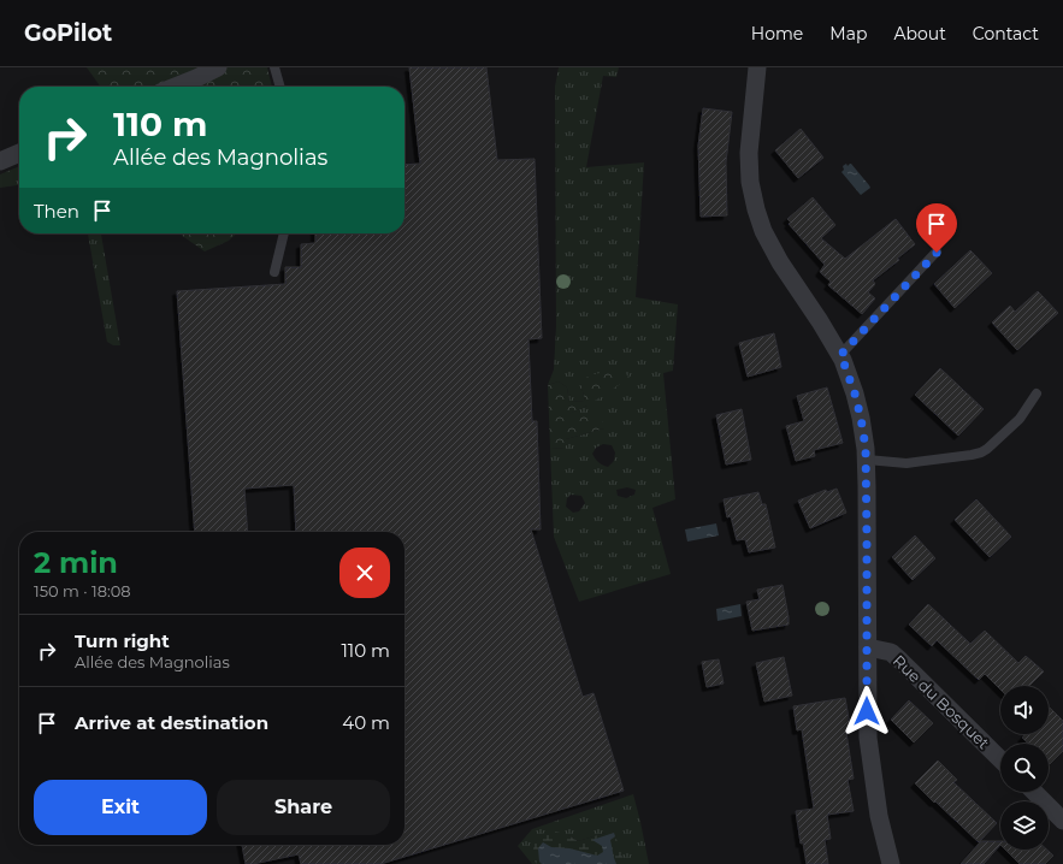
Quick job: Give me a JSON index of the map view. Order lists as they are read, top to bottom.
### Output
{
  "streets": {
    "street": ["Rue du Bosquet"]
  },
  "page": {
    "header": "GoPilot",
    "nav": [
      "Home",
      "Map",
      "About",
      "Contact"
    ],
    "turn": ["110 m", "Allée des Magnolias"],
    "then": "Then",
    "heading": ["2 min", "150 m · 18:08"],
    "list": [
      {
        "name": "Turn right",
        "note": "Allée des Magnolias",
        "value": "110 m"
      },
      {
        "name": "Arrive at destination",
        "value": "40 m"
      }
    ],
    "buttons": ["Exit", "Share"]
  }
}
